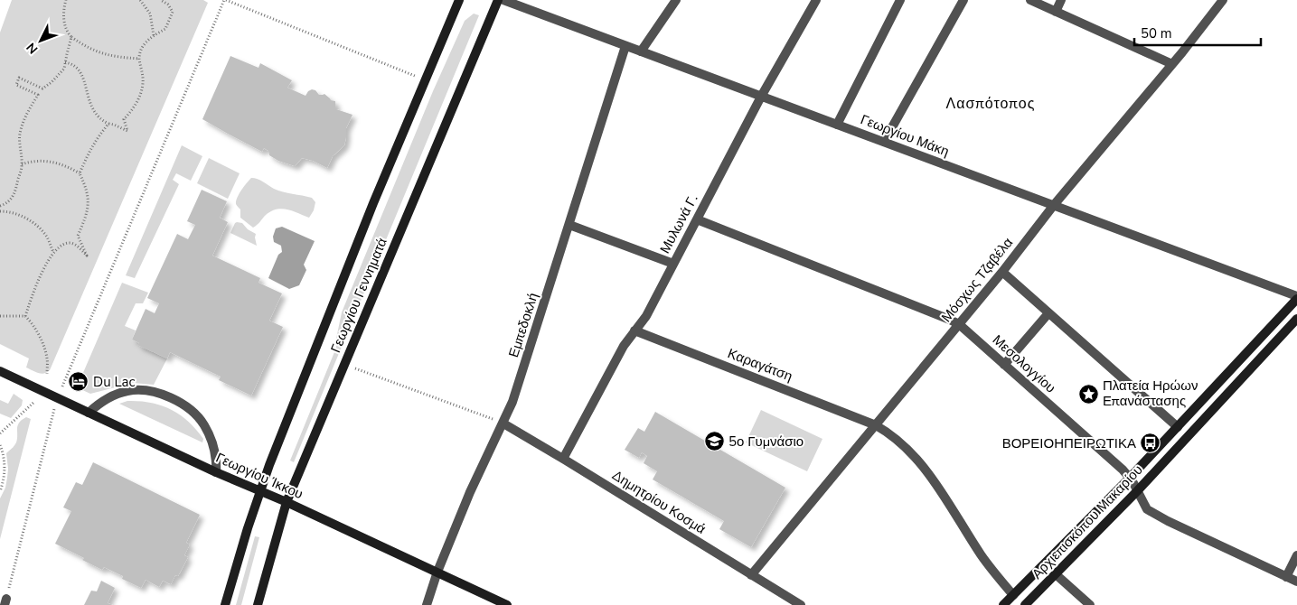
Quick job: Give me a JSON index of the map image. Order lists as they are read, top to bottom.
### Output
{
  "streets": {
    "street": [
      "Γεωργίου Μάκη",
      "Μυλωνά Γ.",
      "Μόσχως Τζαβέλα",
      "Γεωργίου Γεννηματά",
      "Εμπεδοκλή",
      "Μεσολογγίου",
      "Καραγάτση",
      "Γεωργίου Ίκκου",
      "Δημητρίου Κοσμά",
      "Αρχιεπισκόπου Μακαρίου"
    ]
  },
  "crossings": [
    ["Γεωργίου Μάκη", "Μυλωνά Γ."],
    ["Γεωργίου Μάκη", "Μόσχως Τζαβέλα"],
    ["Γεωργίου Μάκη", "Εμπεδοκλή"],
    ["Μυλωνά Γ.", "Μεσολογγίου"],
    ["Μυλωνά Γ.", "Καραγάτση"],
    ["Μυλωνά Γ.", "Δημητρίου Κοσμά"],
    ["Μόσχως Τζαβέλα", "Μεσολογγίου"],
    ["Μόσχως Τζαβέλα", "Καραγάτση"],
    ["Μόσχως Τζαβέλα", "Δημητρίου Κοσμά"],
    ["Γεωργίου Γεννηματά", "Γεωργίου Ίκκου"],
    ["Εμπεδοκλή", "Γεωργίου Ίκκου"],
    ["Εμπεδοκλή", "Δημητρίου Κοσμά"],
    ["Μεσολογγίου", "Αρχιεπισκόπου Μακαρίου"]
  ],
  "districts": ["Λασπότοπος"],
  "places": {
    "hotel": ["Du Lac"],
    "place": ["Πλατεία Ηρώων Επανάστασης"],
    "school or university": ["5ο Γυμνάσιο"],
    "bus stop": ["ΒΟΡΕΙΟΗΠΕΙΡΩΤΙΚΑ"]
  },
  "scale_bar": "50 m",
  "north": "bottom left"
}
